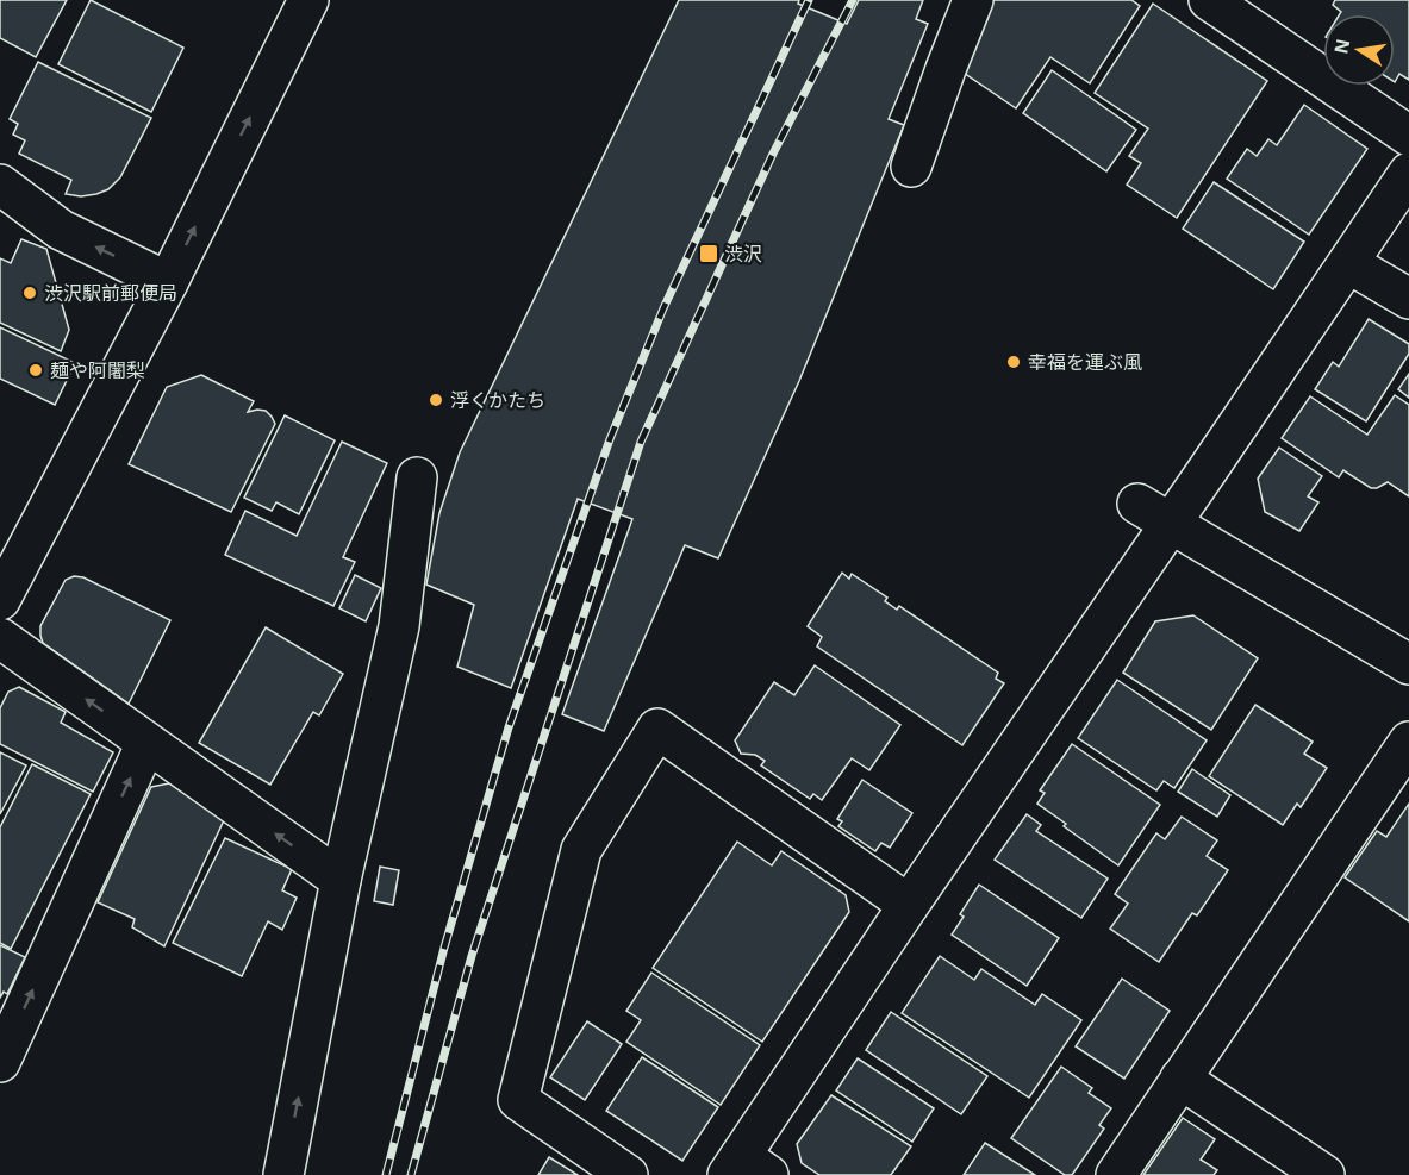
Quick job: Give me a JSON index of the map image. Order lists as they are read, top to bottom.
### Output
{
  "places": {
    "transit": ["渋沢"],
    "other": [
      "渋沢駅前郵便局",
      "幸福を運ぶ風",
      "麺や阿闍梨",
      "浮くかたち"
    ]
  },
  "north": "left"
}
